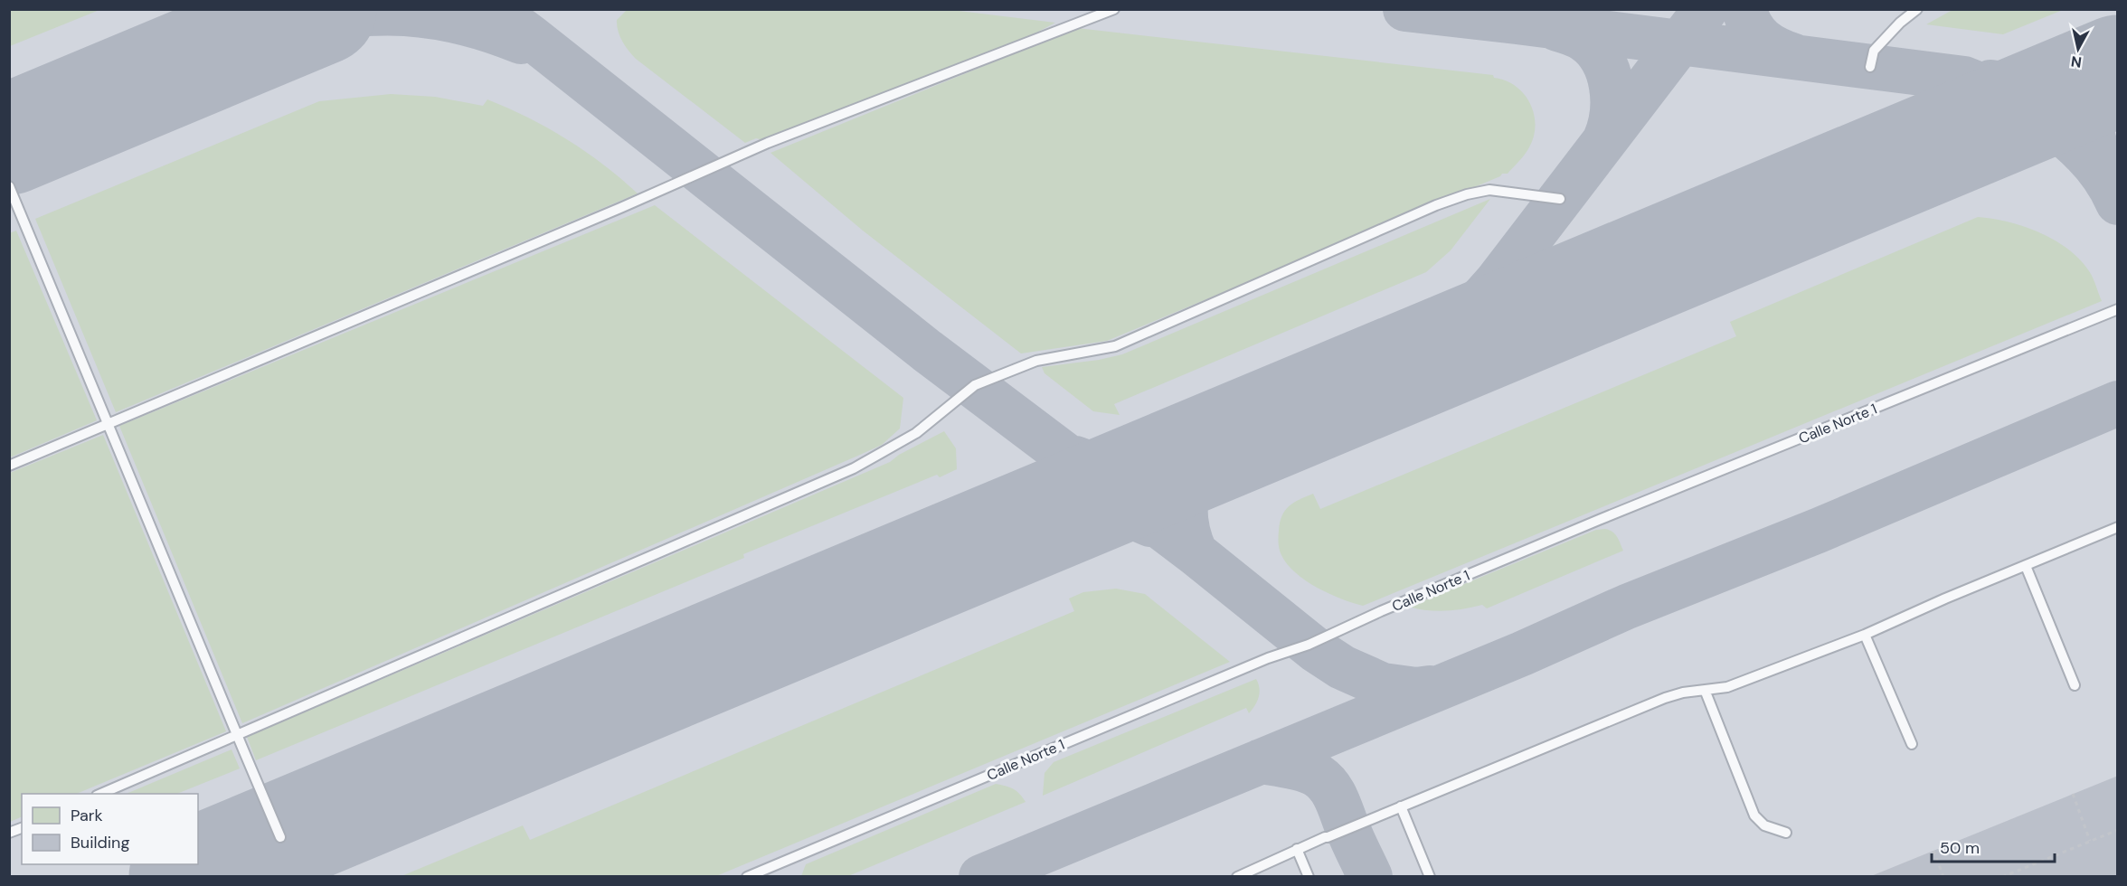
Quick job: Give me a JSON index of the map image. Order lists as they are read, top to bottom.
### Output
{
  "streets": {
    "lane": ["Calle Norte 1"]
  },
  "legend": ["Park", "Building"],
  "scale_bar": "50 m",
  "north": "bottom"
}
